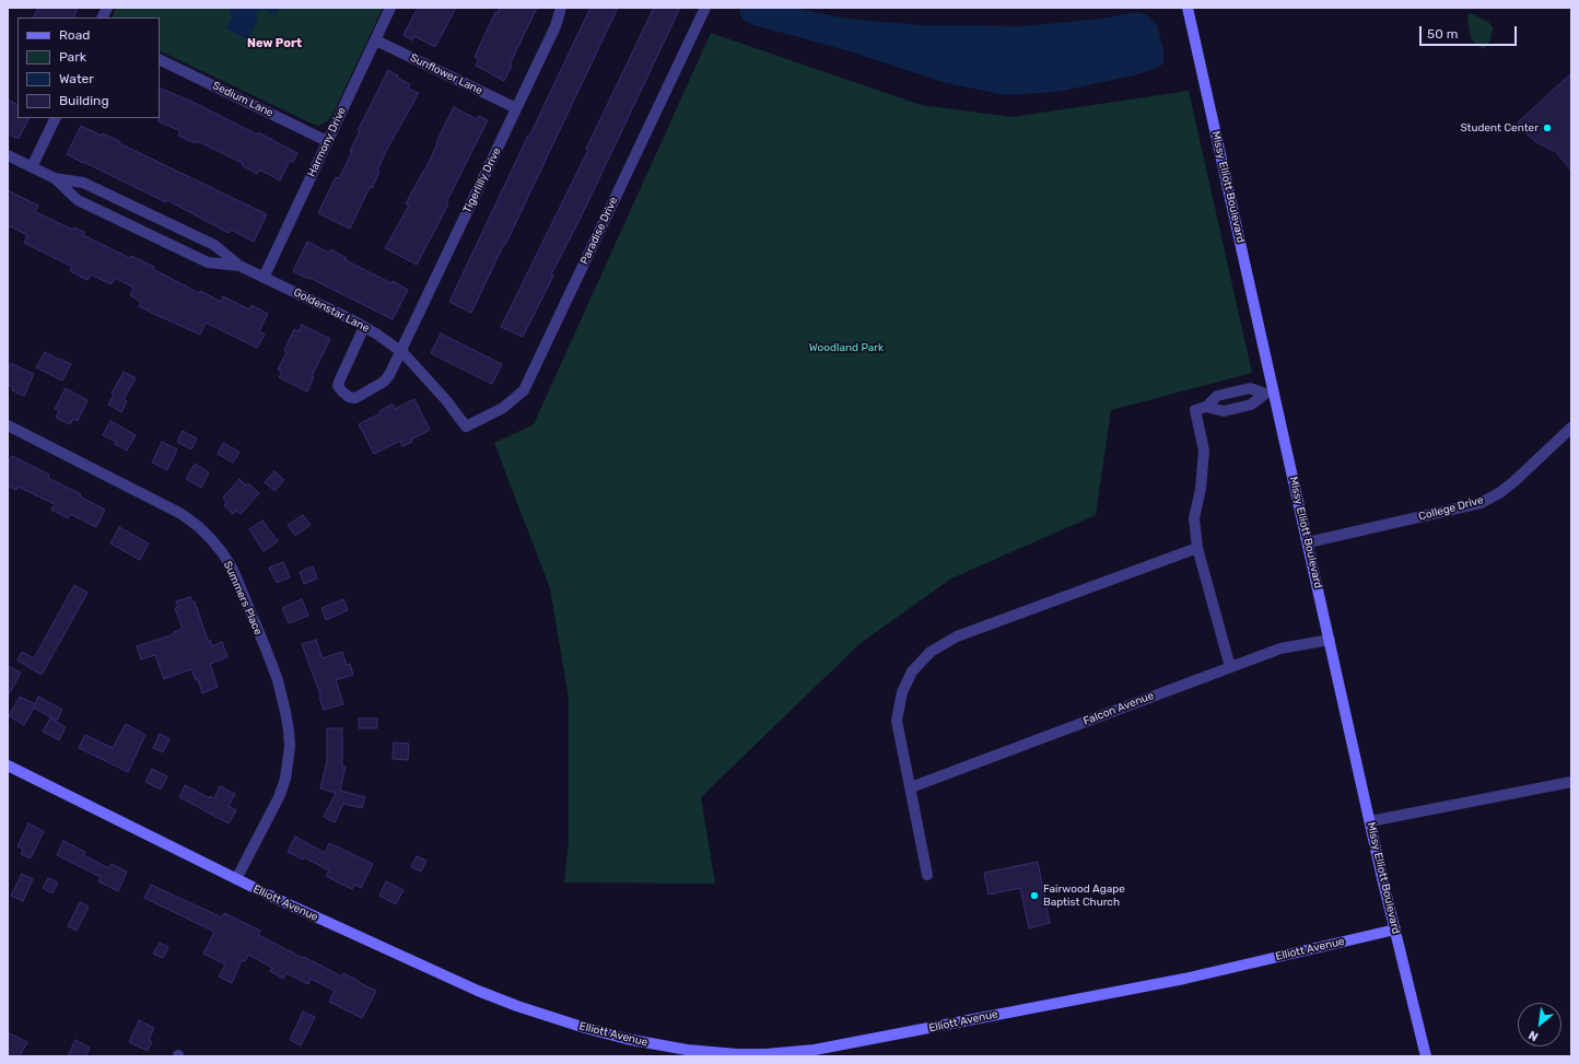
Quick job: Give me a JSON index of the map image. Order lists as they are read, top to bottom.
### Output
{
  "streets": {
    "street": [
      "Sunflower Lane",
      "Sedium Lane",
      "Harmony Drive",
      "Tigerlilly Drive",
      "Missy Elliott Boulevard",
      "Paradise Drive",
      "Goldenstar Lane",
      "College Drive",
      "Summers Place",
      "Falcon Avenue",
      "Elliott Avenue"
    ]
  },
  "crossings": [
    ["Sunflower Lane", "Harmony Drive"],
    ["Sunflower Lane", "Tigerlilly Drive"],
    ["Sedium Lane", "Harmony Drive"],
    ["Harmony Drive", "Goldenstar Lane"],
    ["Tigerlilly Drive", "Goldenstar Lane"],
    ["Missy Elliott Boulevard", "College Drive"],
    ["Missy Elliott Boulevard", "Falcon Avenue"],
    ["Missy Elliott Boulevard", "Elliott Avenue"],
    ["Paradise Drive", "Goldenstar Lane"],
    ["Summers Place", "Elliott Avenue"]
  ],
  "districts": ["New Port"],
  "parks": ["Woodland Park"],
  "places": ["Student Center", "Fairwood Agape Baptist Church"],
  "legend": [
    "Road",
    "Park",
    "Water",
    "Building"
  ],
  "scale_bar": "50 m",
  "north": "bottom left"
}
